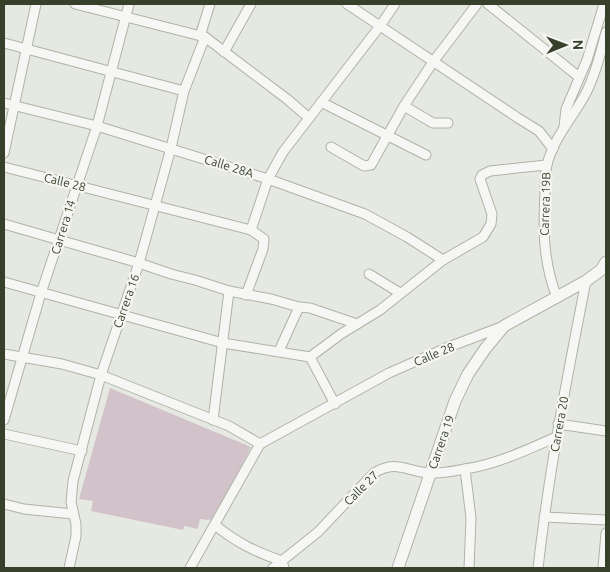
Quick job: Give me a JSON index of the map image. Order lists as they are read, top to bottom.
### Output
{
  "streets": {
    "street": [
      "Calle 28A",
      "Calle 28",
      "Carrera 19B",
      "Carrera 14",
      "Carrera 16",
      "Carrera 20",
      "Carrera 19",
      "Calle 27"
    ]
  },
  "crossings": [
    ["Calle 28A", "Carrera 14"],
    ["Calle 28A", "Carrera 16"],
    ["Calle 28", "Carrera 19B"],
    ["Calle 28", "Carrera 14"],
    ["Calle 28", "Carrera 16"],
    ["Calle 28", "Carrera 20"],
    ["Calle 28", "Carrera 19"],
    ["Carrera 20", "Calle 27"],
    ["Carrera 19", "Calle 27"]
  ],
  "north": "right"
}
